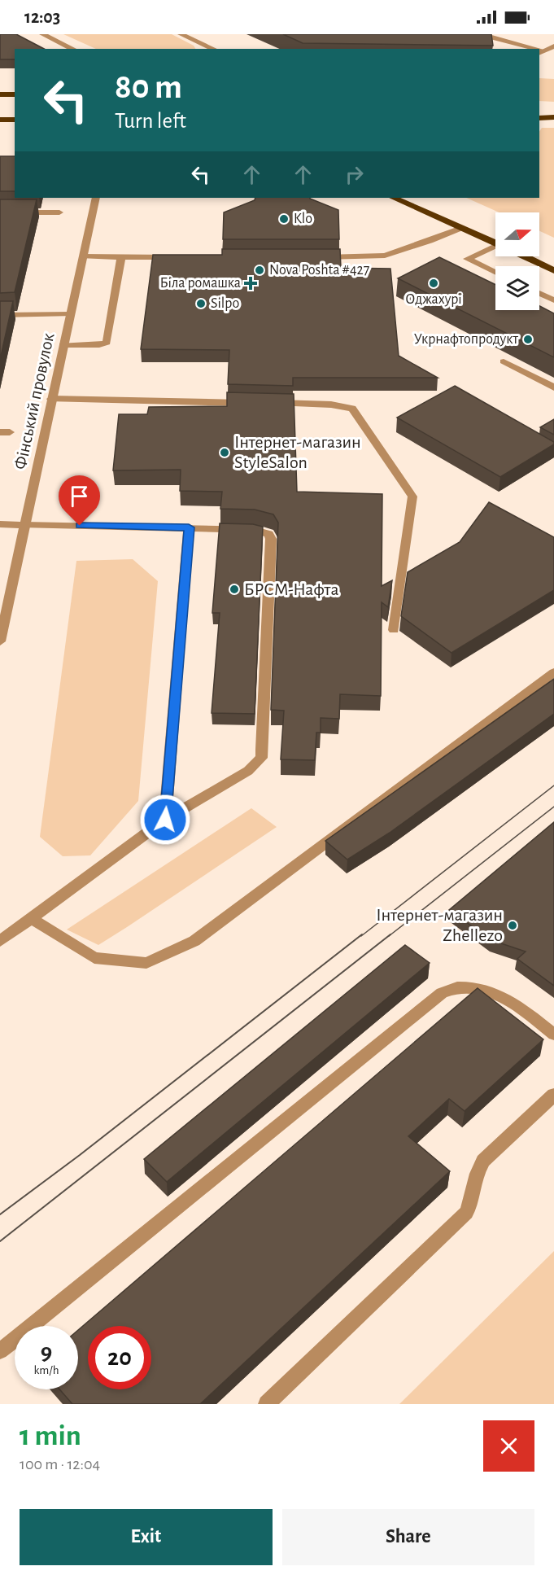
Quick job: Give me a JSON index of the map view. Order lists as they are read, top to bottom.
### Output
{
  "streets": {
    "street": ["Фінський провулок"]
  },
  "places": {
    "other": [
      "Klo",
      "Nova Poshta #427",
      "Оджахурі",
      "Silpo",
      "Укрнафтопродукт",
      "Інтернет-магазин StyleSalon",
      "БРСМ-Нафта",
      "Інтернет-магазин Zhellezo"
    ],
    "health": ["Біла ромашка"]
  },
  "north": "right",
  "page": {
    "status": "12:03",
    "turn": ["80 m", "Turn left"],
    "speed": "9 km/h",
    "limit": "20",
    "heading": ["1 min", "100 m · 12:04"],
    "buttons": ["Exit", "Share"]
  }
}
